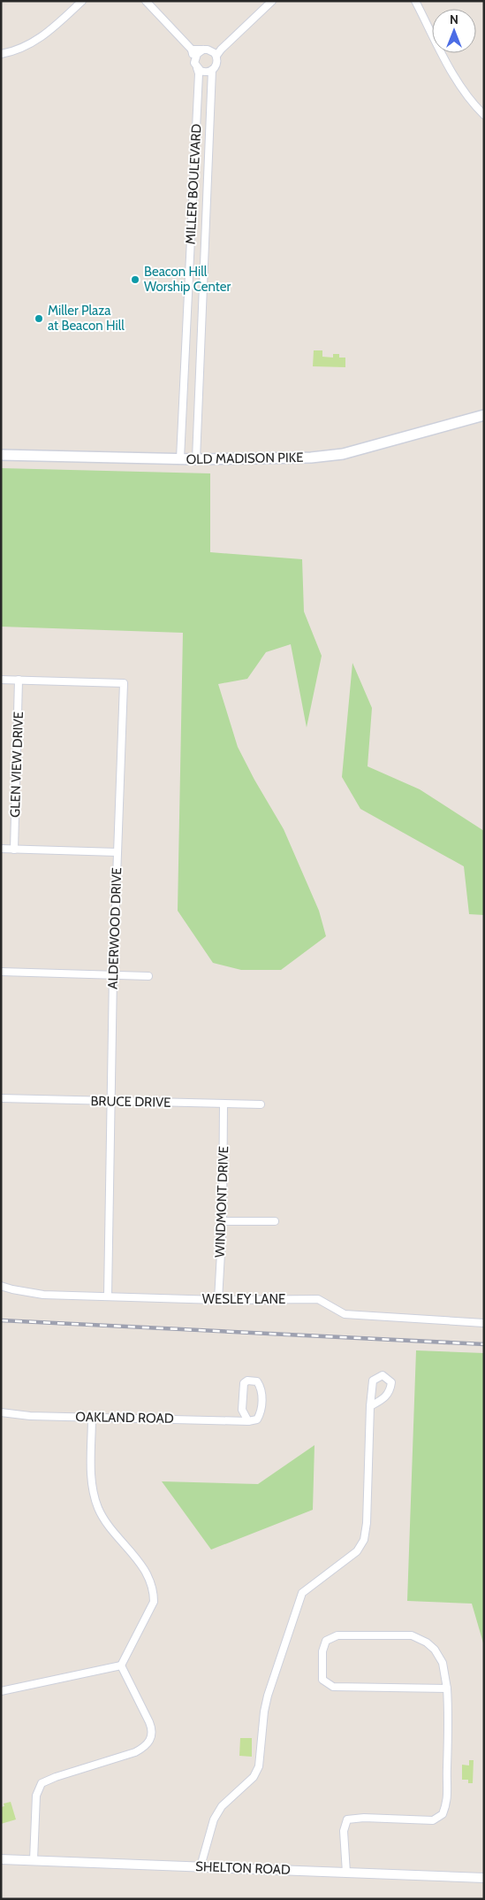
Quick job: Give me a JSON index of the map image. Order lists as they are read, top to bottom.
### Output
{
  "streets": {
    "main road": ["OLD MADISON PIKE"],
    "street": [
      "MILLER BOULEVARD",
      "GLEN VIEW DRIVE",
      "ALDERWOOD DRIVE",
      "BRUCE DRIVE",
      "WINDMONT DRIVE",
      "WESLEY LANE",
      "OAKLAND ROAD",
      "SHELTON ROAD"
    ]
  },
  "crossings": [
    ["MILLER BOULEVARD", "OLD MADISON PIKE"],
    ["GLEN VIEW DRIVE", "ALDERWOOD DRIVE"],
    ["ALDERWOOD DRIVE", "BRUCE DRIVE"],
    ["ALDERWOOD DRIVE", "WESLEY LANE"],
    ["BRUCE DRIVE", "WINDMONT DRIVE"],
    ["WINDMONT DRIVE", "WESLEY LANE"]
  ],
  "places": ["Beacon Hill Worship Center", "Miller Plaza at Beacon Hill"],
  "north": "top"
}
